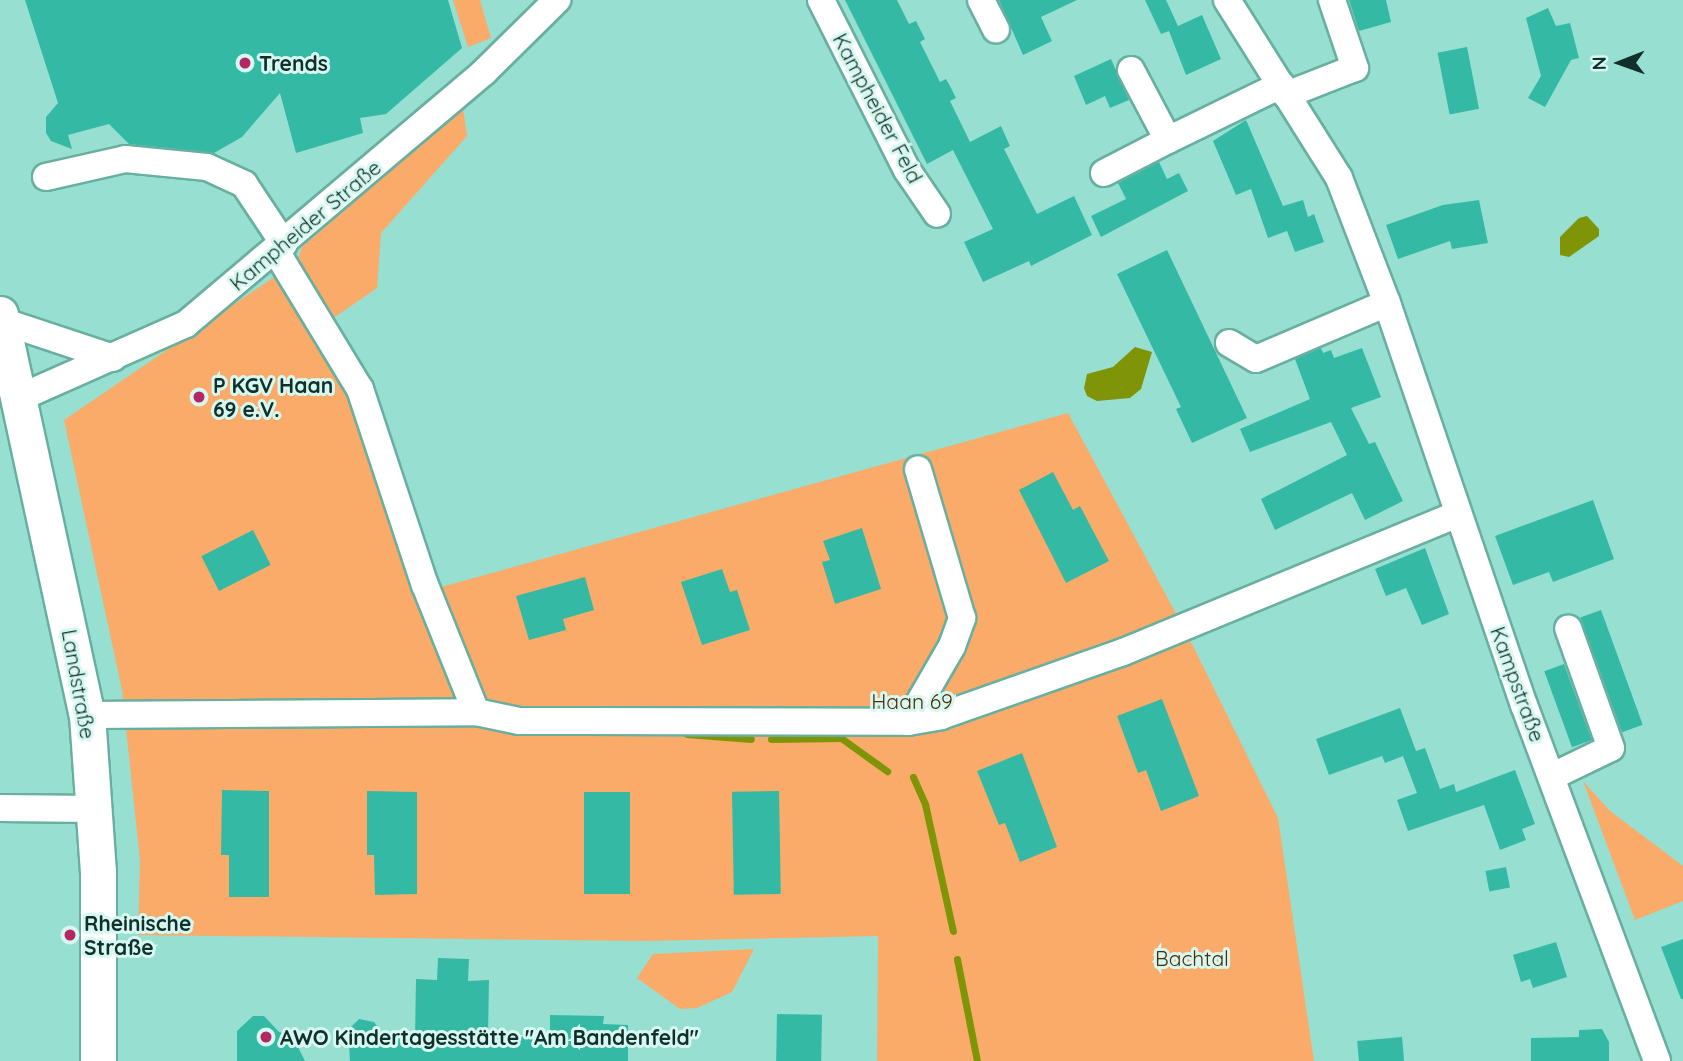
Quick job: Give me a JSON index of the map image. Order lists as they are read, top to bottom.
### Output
{
  "streets": {
    "main road": ["Landstraße"],
    "street": ["Kampheider Feld", "Kampheider Straße", "Kampstraße"]
  },
  "crossings": [
    ["Kampheider Straße", "Landstraße"]
  ],
  "parks": ["Haan 69", "Bachtal"],
  "places": [
    "Trends",
    "P KGV Haan 69 e.V.",
    "Rheinische Straße",
    "AWO Kindertagesstätte \"Am Bandenfeld\""
  ],
  "north": "left"
}
